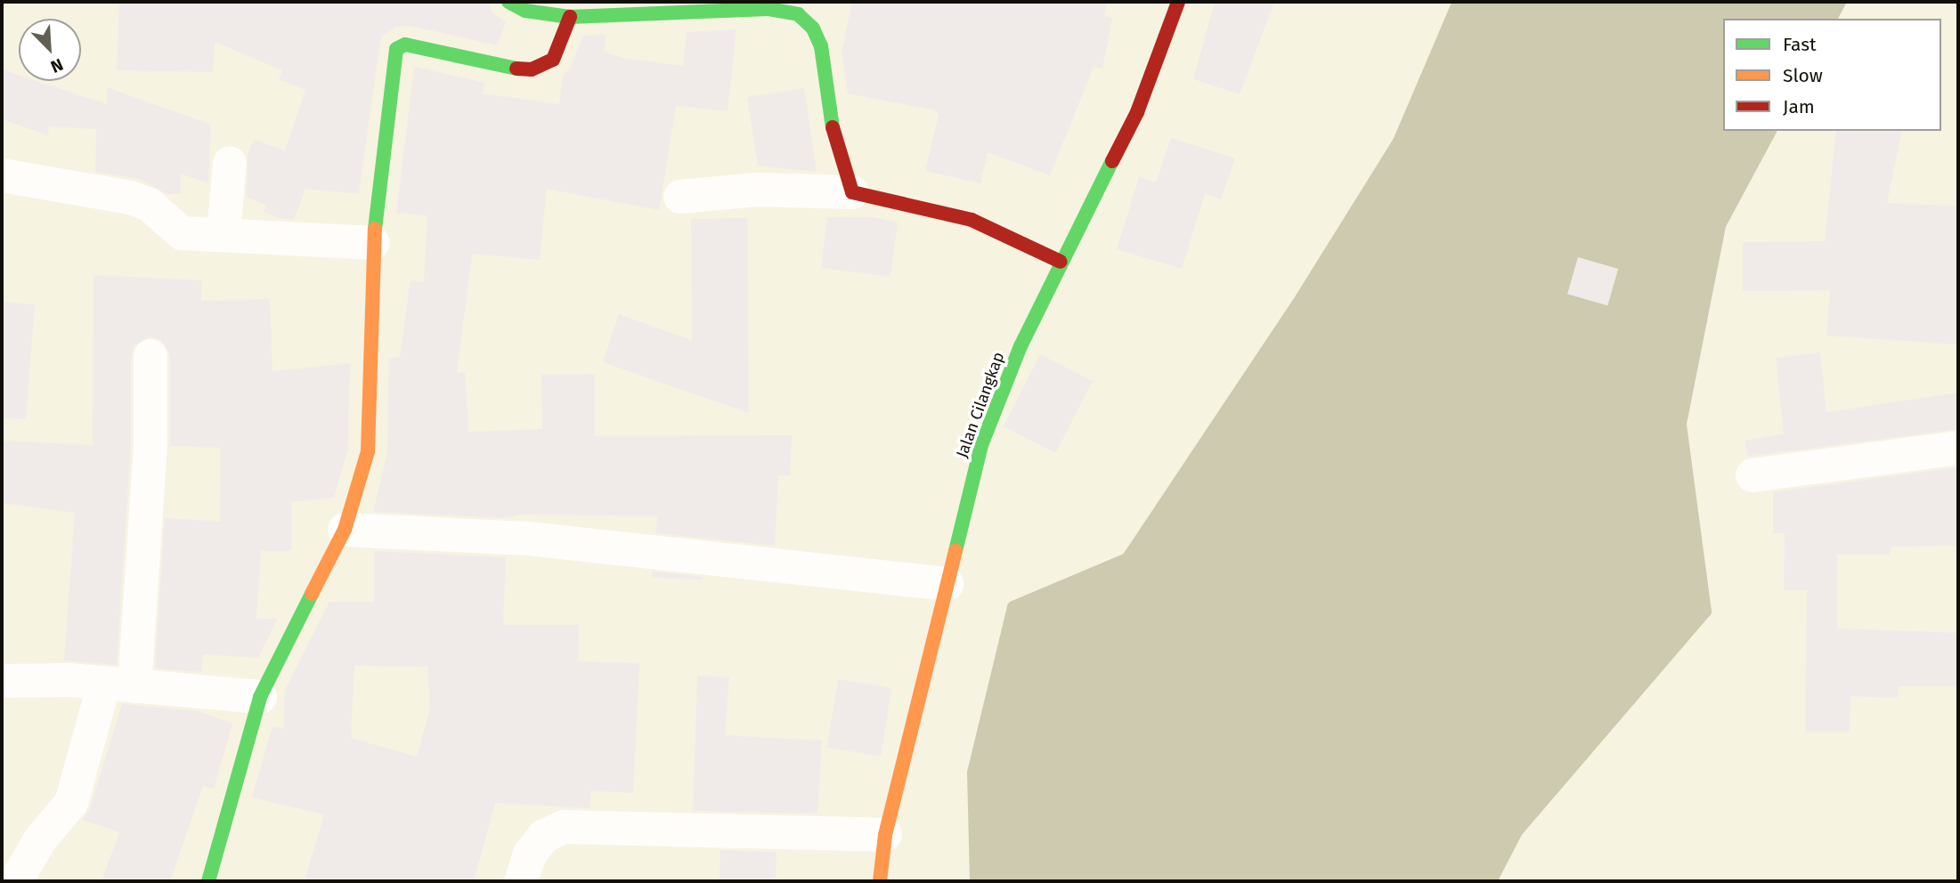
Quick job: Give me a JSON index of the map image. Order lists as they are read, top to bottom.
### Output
{
  "streets": {
    "street": ["Jalan Cilangkap"]
  },
  "legend": ["Fast", "Slow", "Jam"],
  "north": "bottom right"
}
